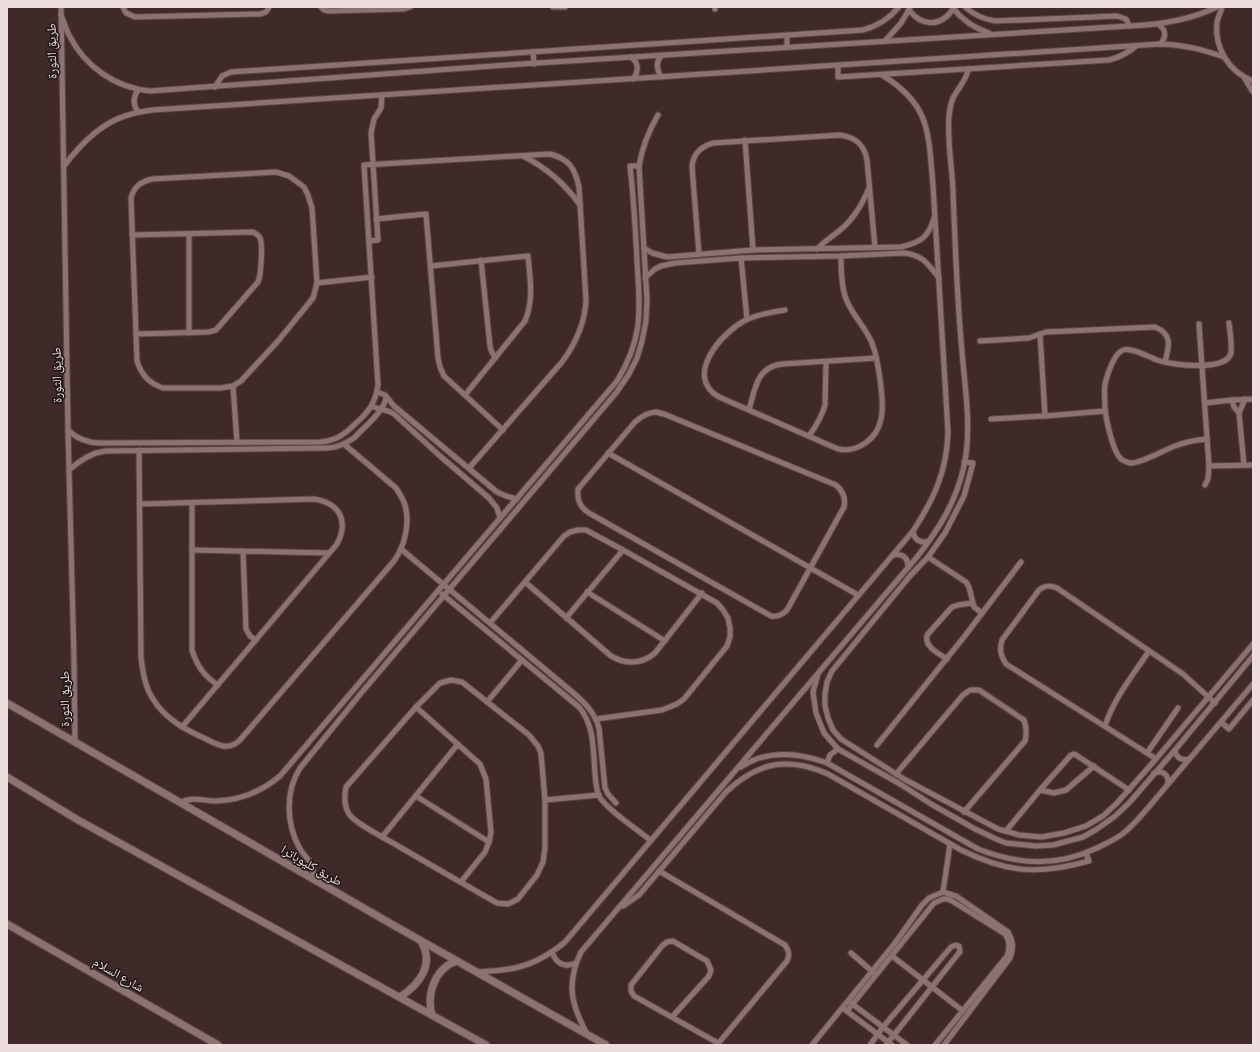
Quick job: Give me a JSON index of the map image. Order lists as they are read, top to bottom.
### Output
{
  "streets": {
    "main road": ["طريق كليوباترا", "شارع السلام"],
    "street": ["طريق الثورة"]
  },
  "crossings": [
    ["طريق الثورة", "طريق كليوباترا"]
  ]
}
